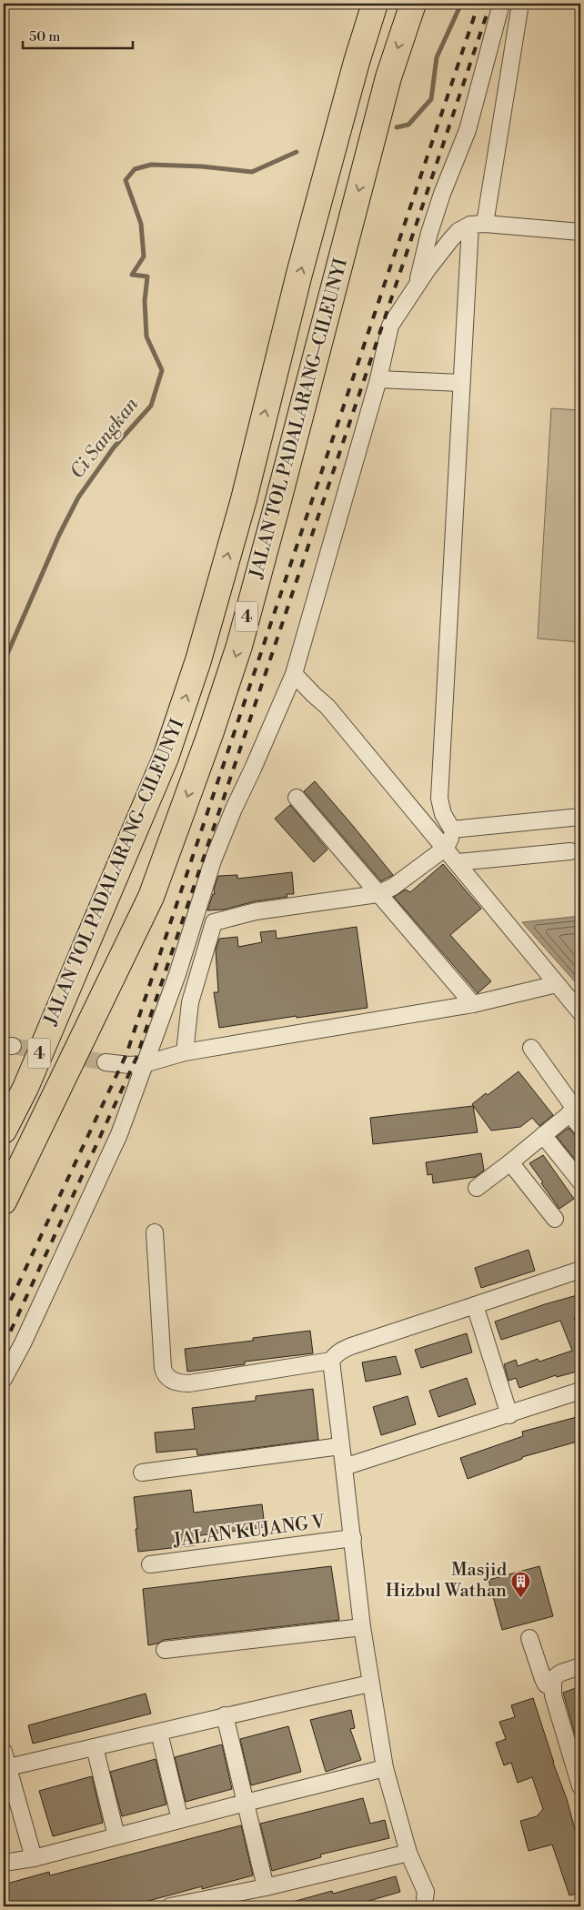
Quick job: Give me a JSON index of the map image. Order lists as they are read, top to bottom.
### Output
{
  "streets": {
    "highway": ["JALAN TOL PADALARANG–CILEUNYI", "4"],
    "street": ["JALAN KUJANG V"]
  },
  "water": ["Ci Sangkan"],
  "places": {
    "building": ["Masjid Hizbul Wathan"]
  },
  "scale_bar": "50 m"
}
